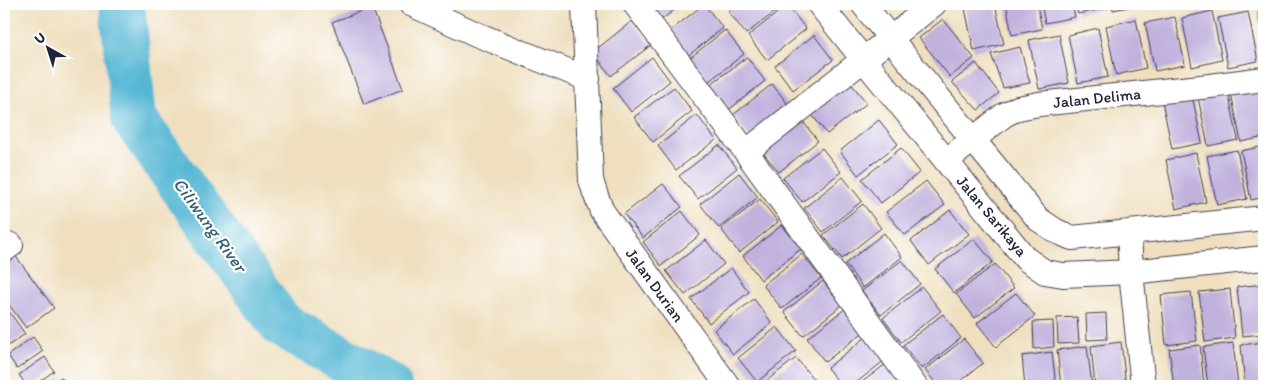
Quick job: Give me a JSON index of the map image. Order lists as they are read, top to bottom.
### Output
{
  "streets": {
    "street": ["Jalan Delima", "Jalan Sarikaya", "Jalan Durian"]
  },
  "crossings": [
    ["Jalan Delima", "Jalan Sarikaya"]
  ],
  "water": ["Ciliwung River"],
  "north": "top left"
}
